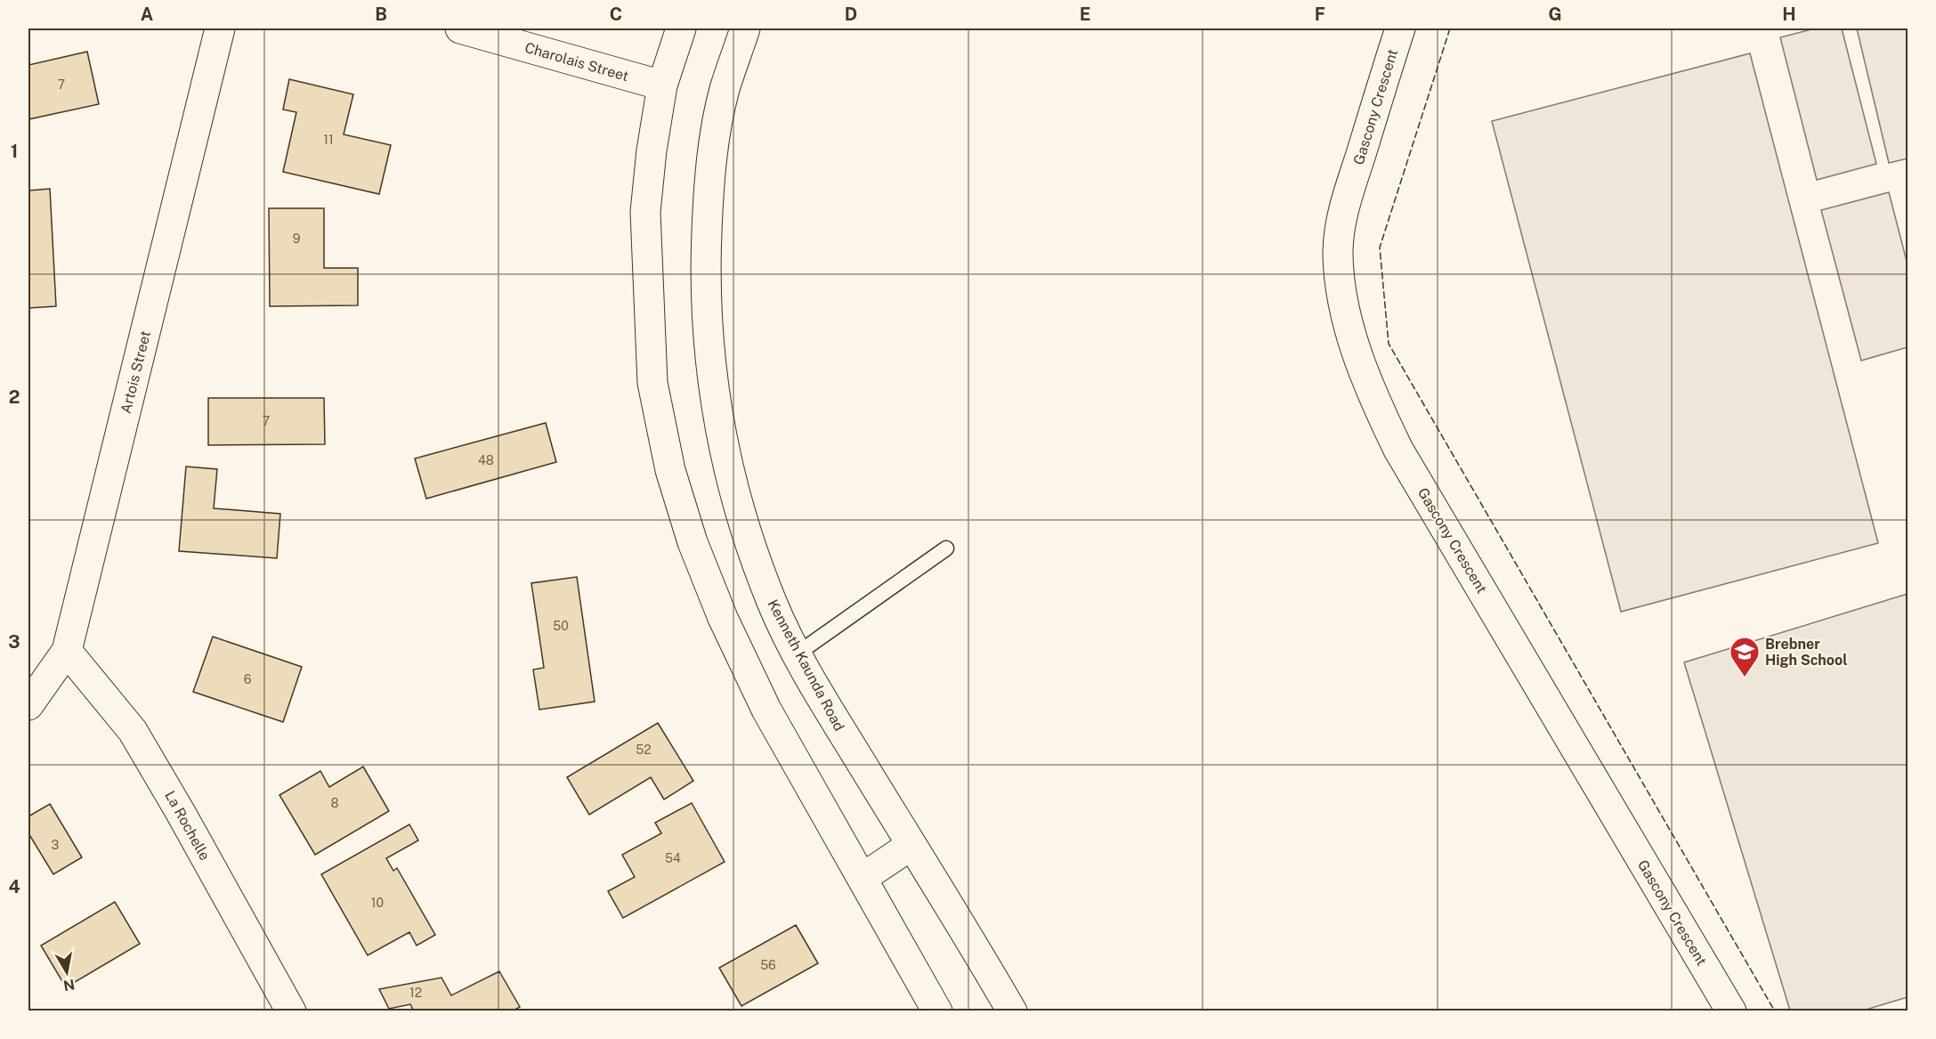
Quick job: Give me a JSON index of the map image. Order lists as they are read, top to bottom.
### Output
{
  "streets": {
    "street": [
      "Charolais Street",
      "Gascony Crescent",
      "Artois Street",
      "Kenneth Kaunda Road",
      "La Rochelle"
    ]
  },
  "crossings": [
    ["Artois Street", "La Rochelle"]
  ],
  "places": {
    "school or university": ["Brebner High School"]
  },
  "house_numbers": [
    "7",
    "11",
    "9",
    "7",
    "48",
    "50",
    "6",
    "52",
    "8",
    "3",
    "54",
    "10",
    "56",
    "12"
  ],
  "north": "bottom",
  "grid": {
    "columns": [
      "A",
      "B",
      "C",
      "D",
      "E",
      "F",
      "G",
      "H"
    ],
    "rows": [
      "1",
      "2",
      "3",
      "4"
    ]
  }
}
